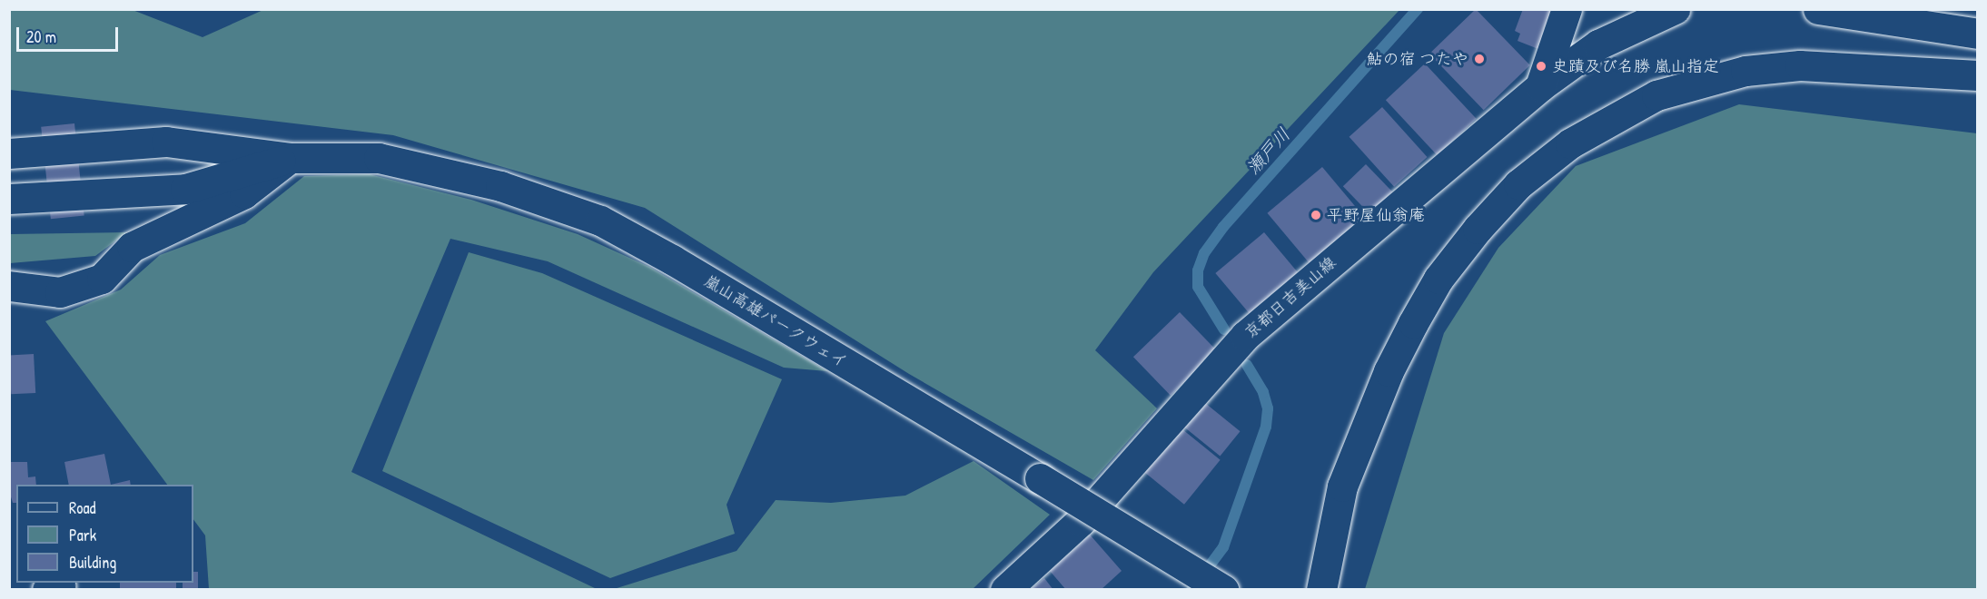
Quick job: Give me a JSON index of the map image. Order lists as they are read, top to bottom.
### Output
{
  "streets": {
    "street": ["京都日吉美山線", "嵐山高雄パークウェイ"]
  },
  "water": ["瀬戸川"],
  "places": ["鮎の宿 つたや", "史蹟及び名勝 嵐山指定", "平野屋仙翁庵"],
  "legend": ["Road", "Park", "Building"],
  "scale_bar": "20 m"
}
